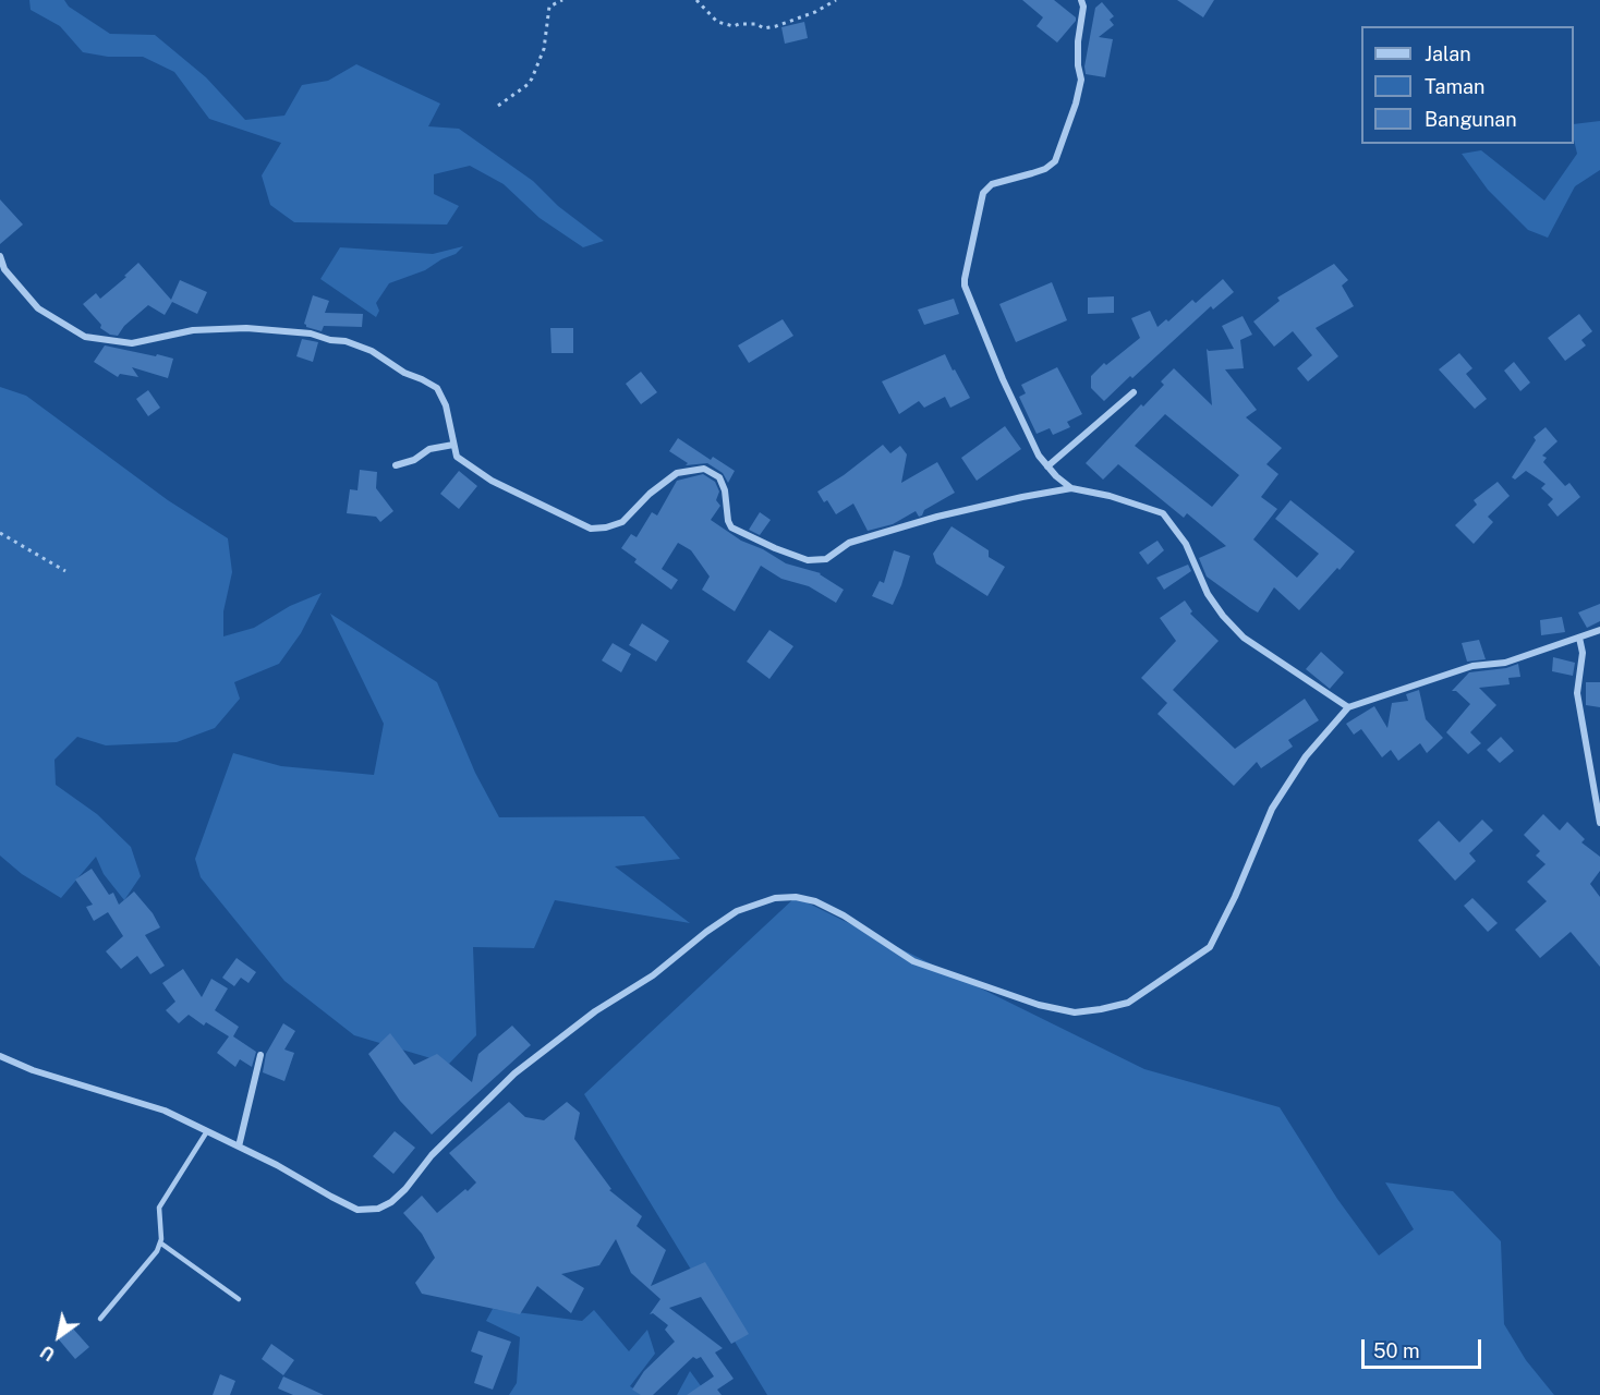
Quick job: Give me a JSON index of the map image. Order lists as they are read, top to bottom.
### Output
{
  "legend": ["Jalan", "Taman", "Bangunan"],
  "scale_bar": "50 m",
  "north": "bottom left"
}
